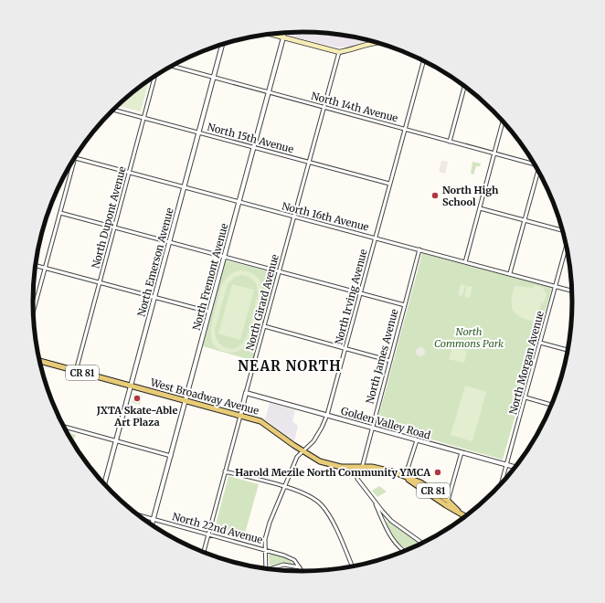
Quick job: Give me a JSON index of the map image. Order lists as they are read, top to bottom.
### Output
{
  "streets": {
    "main road": ["CR 81", "West Broadway Avenue"],
    "street": [
      "North 14th Avenue",
      "North 15th Avenue",
      "North 16th Avenue",
      "North Dupont Avenue",
      "North Emerson Avenue",
      "North Fremont Avenue",
      "North Irving Avenue",
      "North Girard Avenue",
      "North James Avenue",
      "North Morgan Avenue",
      "Golden Valley Road",
      "North 22nd Avenue"
    ]
  },
  "crossings": [
    ["North 14th Avenue", "North Emerson Avenue"],
    ["North 14th Avenue", "North Fremont Avenue"],
    ["North 14th Avenue", "North Irving Avenue"],
    ["North 14th Avenue", "North Girard Avenue"],
    ["North 15th Avenue", "North Dupont Avenue"],
    ["North 15th Avenue", "North Emerson Avenue"],
    ["North 15th Avenue", "North Fremont Avenue"],
    ["North 15th Avenue", "North Irving Avenue"],
    ["North 15th Avenue", "North Girard Avenue"],
    ["North 16th Avenue", "North Dupont Avenue"],
    ["North 16th Avenue", "North Emerson Avenue"],
    ["North 16th Avenue", "North Fremont Avenue"],
    ["North 16th Avenue", "North Irving Avenue"],
    ["North 16th Avenue", "North Girard Avenue"],
    ["North 16th Avenue", "North James Avenue"],
    ["North 16th Avenue", "North Morgan Avenue"],
    ["North Dupont Avenue", "West Broadway Avenue"],
    ["North Emerson Avenue", "West Broadway Avenue"],
    ["North Fremont Avenue", "West Broadway Avenue"],
    ["North Fremont Avenue", "North 22nd Avenue"],
    ["North Irving Avenue", "West Broadway Avenue"],
    ["North Irving Avenue", "Golden Valley Road"],
    ["North Irving Avenue", "North 22nd Avenue"],
    ["North Girard Avenue", "West Broadway Avenue"],
    ["North Girard Avenue", "Golden Valley Road"],
    ["North Girard Avenue", "North 22nd Avenue"],
    ["North James Avenue", "West Broadway Avenue"],
    ["North James Avenue", "Golden Valley Road"],
    ["North Morgan Avenue", "Golden Valley Road"]
  ],
  "districts": ["NEAR NORTH"],
  "parks": ["North Commons Park"],
  "places": ["North High School", "JXTA Skate-Able Art Plaza", "Harold Mezile North Community YMCA"]
}
